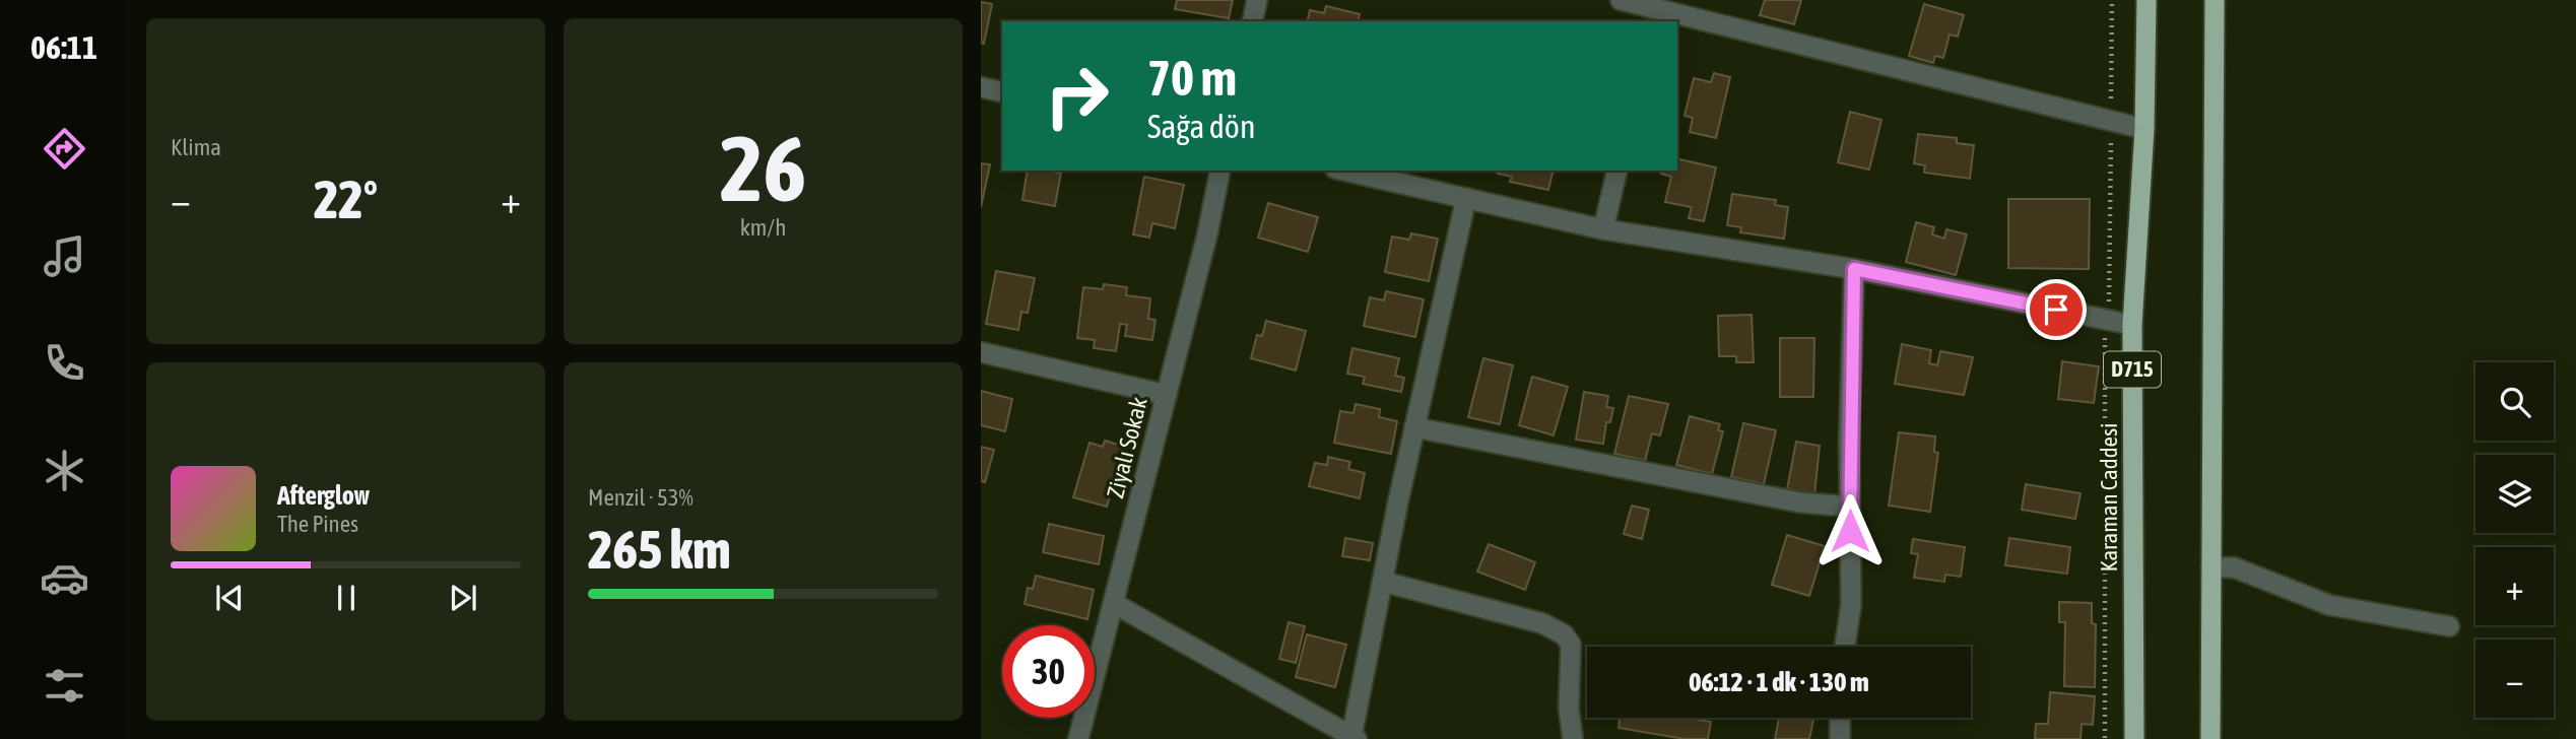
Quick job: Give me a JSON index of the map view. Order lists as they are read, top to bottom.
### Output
{
  "streets": {
    "highway": ["D715", "Karaman Caddesi"],
    "street": ["Ziyalı Sokak"]
  },
  "page": {
    "tabs": "06:11",
    "tile": [
      "Klima",
      ["26", "km/h"],
      ["Menzil · 53%", "265 km"]
    ],
    "turn": ["70 m", "Sağa dön"],
    "heat": ["−", "22°", "+"],
    "map_buttons": ["+", "−"],
    "song": ["Afterglow", "The Pines"],
    "limit": "30",
    "trip": "06:12 · 1 dk · 130 m"
  }
}
